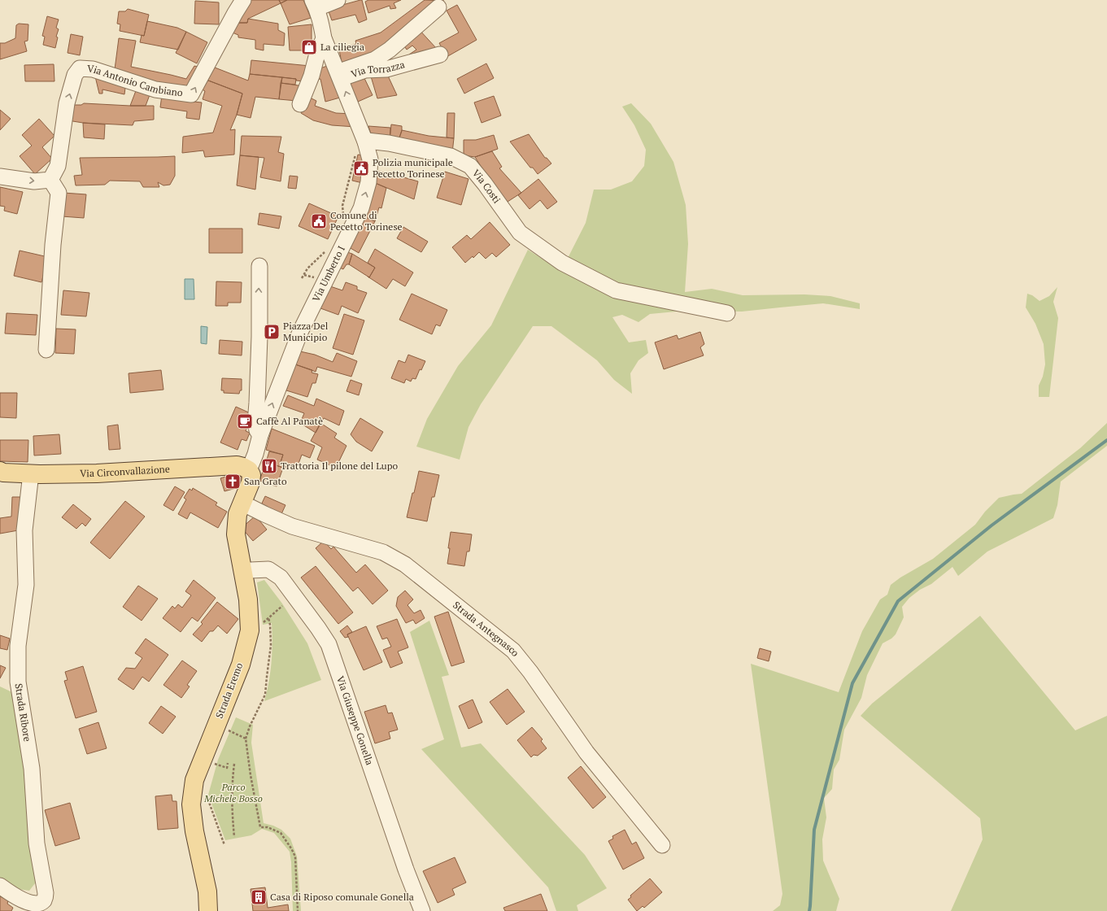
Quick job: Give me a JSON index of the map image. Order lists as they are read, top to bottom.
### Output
{
  "streets": {
    "main road": ["Via Circonvallazione", "Strada Eremo"],
    "street": [
      "Via Torrazza",
      "Via Antonio Cambiano",
      "Via Costi",
      "Via Umberto I",
      "Strada Antegnasco",
      "Strada Ribore",
      "Via Giuseppe Gonella"
    ]
  },
  "crossings": [
    ["Via Torrazza", "Via Umberto I"],
    ["Via Costi", "Via Umberto I"],
    ["Via Umberto I", "Via Circonvallazione"],
    ["Via Umberto I", "Strada Eremo"],
    ["Via Circonvallazione", "Strada Eremo"],
    ["Via Circonvallazione", "Strada Ribore"],
    ["Strada Antegnasco", "Strada Eremo"],
    ["Strada Eremo", "Via Giuseppe Gonella"]
  ],
  "parks": ["Parco Michele Bosso"],
  "places": {
    "shop": ["La ciliegia"],
    "public building": ["Polizia municipale Pecetto Torinese", "Comune di Pecetto Torinese"],
    "parking": ["Piazza Del Municipio"],
    "cafe": ["Caffè Al Panatè"],
    "restaurant": ["Trattoria Il pilone del Lupo"],
    "church": ["San Grato"],
    "building": ["Casa di Riposo comunale Gonella"]
  }
}
